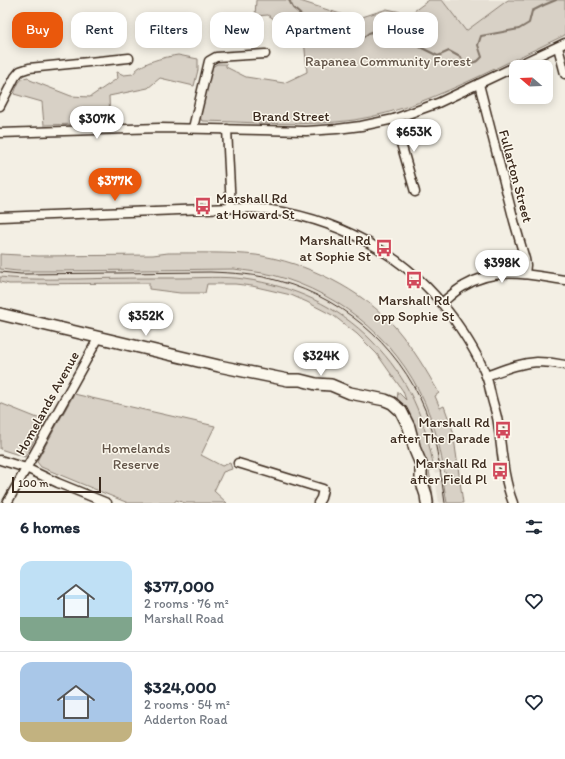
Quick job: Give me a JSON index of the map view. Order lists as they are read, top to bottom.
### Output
{
  "streets": {
    "street": ["Brand Street", "Fullarton Street", "Homelands Avenue"]
  },
  "crossings": [
    ["Brand Street", "Fullarton Street"]
  ],
  "parks": ["Rapanea Community Forest", "Homelands Reserve"],
  "places": {
    "bus stop": [
      "Marshall Rd at Howard St",
      "Marshall Rd at Sophie St",
      "Marshall Rd opp Sophie St",
      "Marshall Rd after The Parade",
      "Marshall Rd after Field Pl"
    ]
  },
  "scale_bar": "100 m",
  "north": "left",
  "page": {
    "chip": [
      "Buy",
      "Rent",
      "Filters",
      "New",
      "Apartment",
      "House"
    ],
    "price": [
      "$307K",
      "$653K",
      "$377K",
      "$398K",
      "$352K",
      "$324K"
    ],
    "scale": "100 m",
    "heading": "6 homes",
    "list": [
      {
        "name": "$377,000",
        "note": "2 rooms · 76 m² · Marshall Road"
      },
      {
        "name": "$324,000",
        "note": "2 rooms · 54 m² · Adderton Road"
      }
    ]
  }
}
